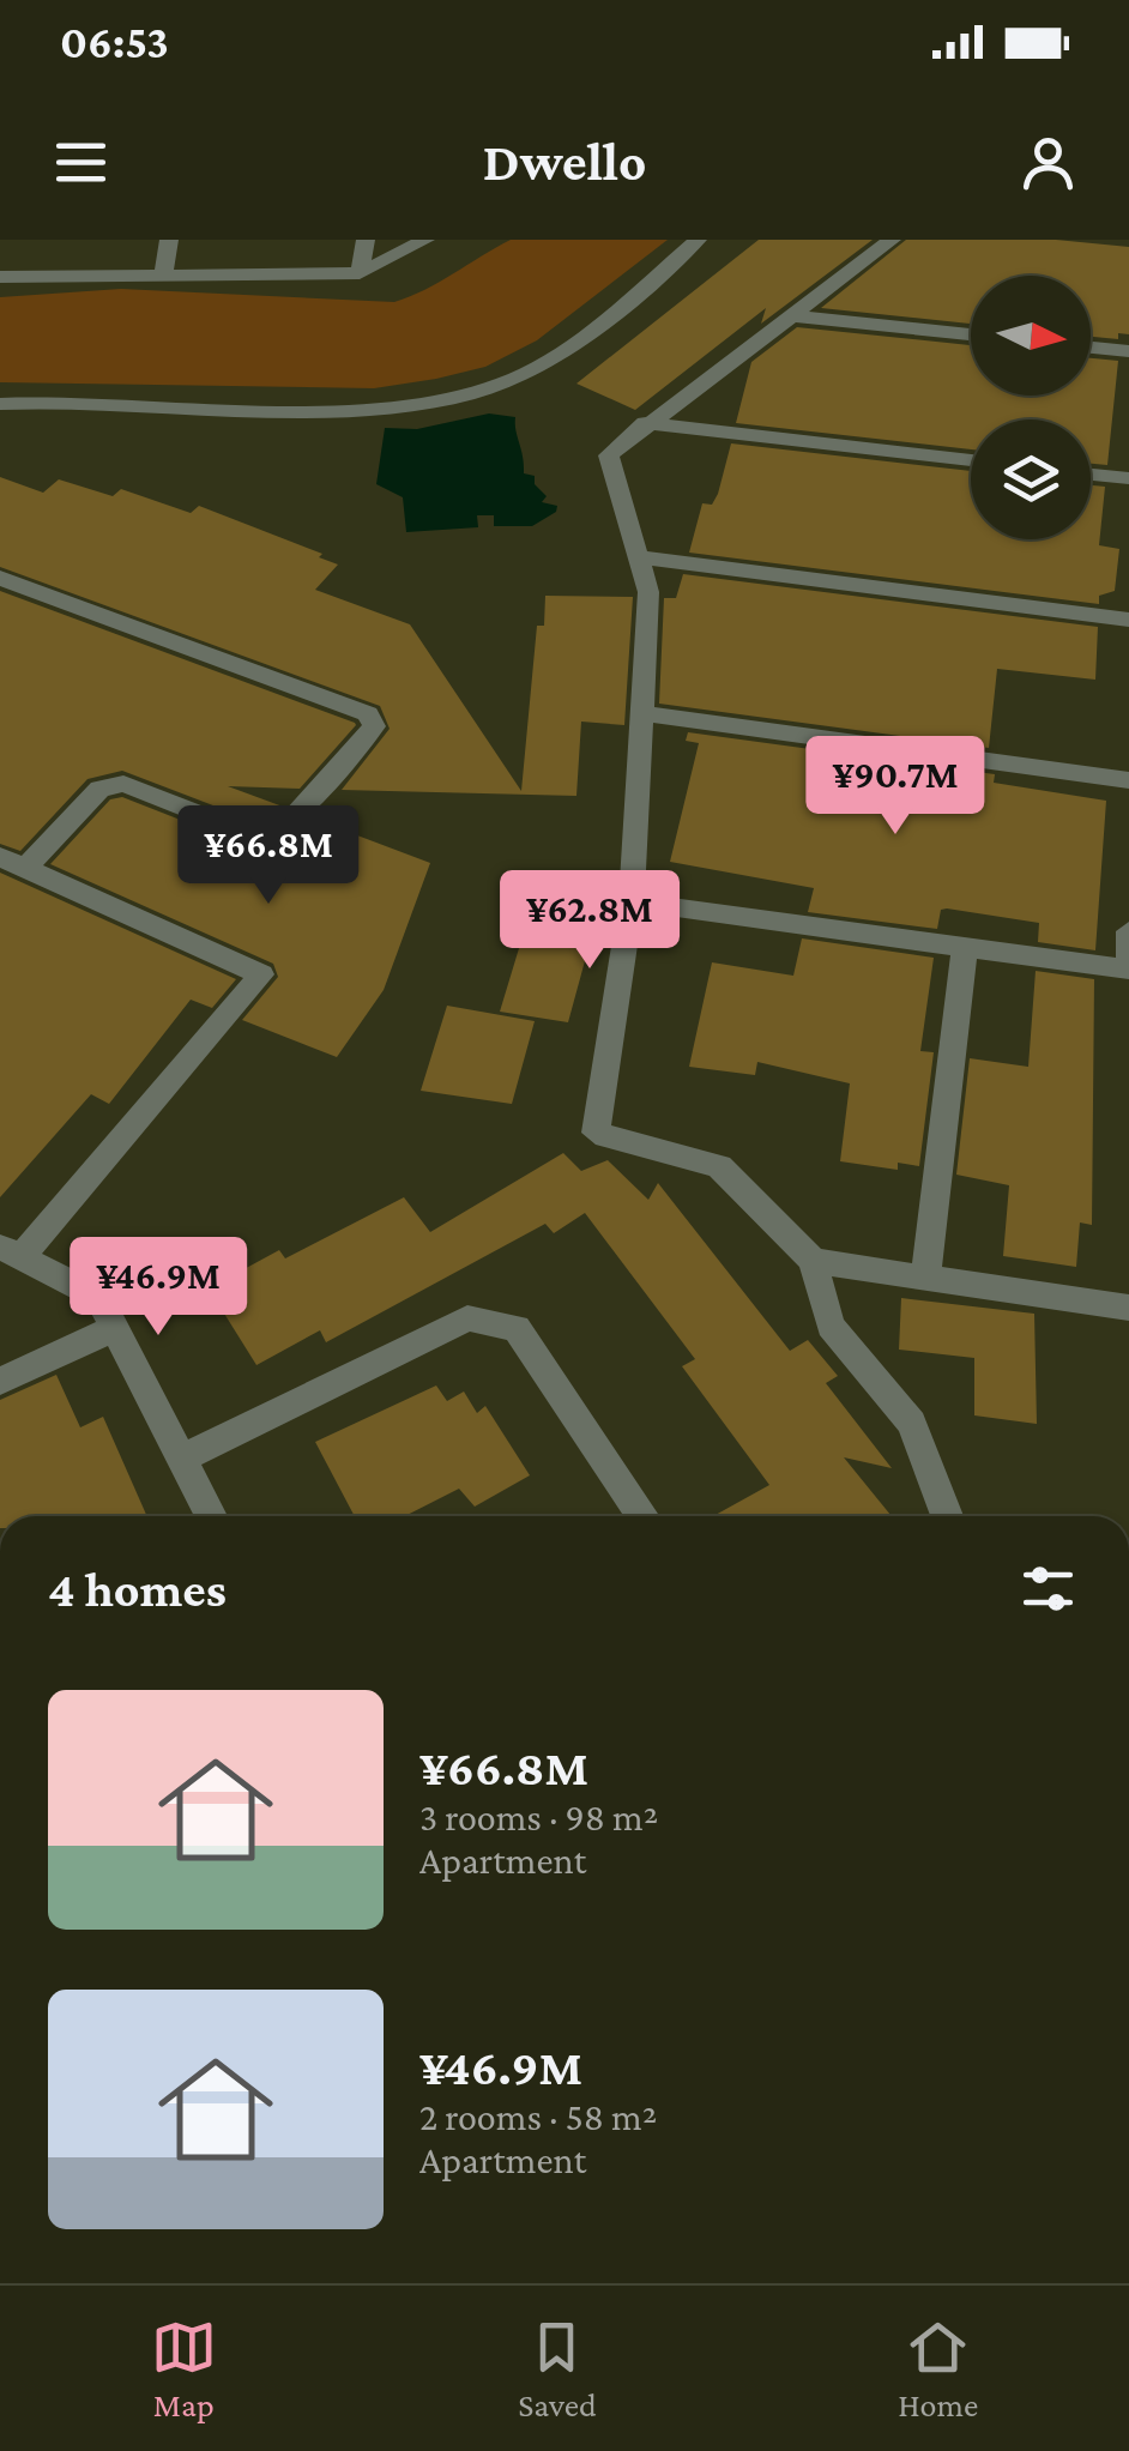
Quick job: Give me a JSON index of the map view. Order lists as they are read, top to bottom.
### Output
{
  "north": "right",
  "page": {
    "status": "06:53",
    "header": "Dwello",
    "price": [
      "¥90.7M",
      "¥66.8M",
      "¥62.8M",
      "¥46.9M"
    ],
    "heading": "4 homes",
    "list": [
      {
        "name": "¥66.8M",
        "note": "3 rooms · 98 m² · Apartment"
      },
      {
        "name": "¥46.9M",
        "note": "2 rooms · 58 m² · Apartment"
      }
    ],
    "tabs": ["Map", "Saved", "Home"]
  }
}
